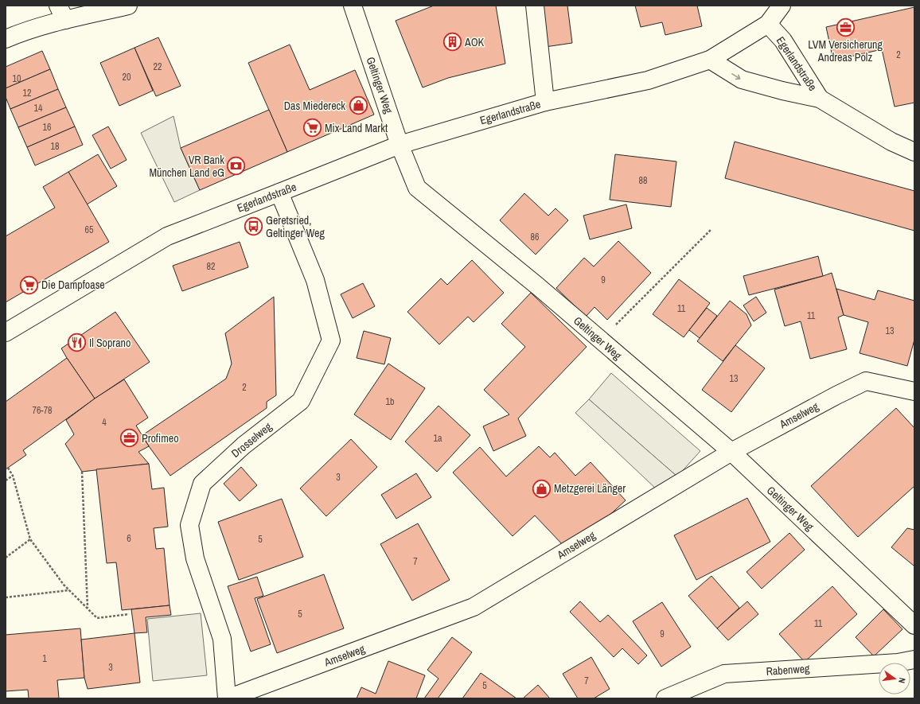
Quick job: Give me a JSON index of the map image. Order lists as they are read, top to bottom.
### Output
{
  "streets": {
    "street": [
      "Egerlandstraße",
      "Geltinger Weg",
      "Amselweg",
      "Drosselweg",
      "Rabenweg"
    ]
  },
  "crossings": [
    ["Egerlandstraße", "Geltinger Weg"],
    ["Egerlandstraße", "Drosselweg"],
    ["Geltinger Weg", "Amselweg"],
    ["Amselweg", "Drosselweg"]
  ],
  "places": {
    "office": ["LVM Versicherung Andreas Polz", "Profimeo"],
    "building": ["AOK"],
    "shop": ["Das Miedereck", "Metzgerei Länger"],
    "supermarket": ["Mix Land Markt", "Die Dampfoase"],
    "bank": ["VR Bank München Land eG"],
    "bus stop": ["Geretsried, Geltinger Weg"],
    "restaurant": ["Il Soprano"]
  },
  "house_numbers": [
    "2",
    "22",
    "20",
    "10",
    "12",
    "14",
    "16",
    "18",
    "88",
    "65",
    "86",
    "82",
    "9",
    "11",
    "11",
    "13",
    "13",
    "2",
    "1b",
    "76-78",
    "4",
    "1a",
    "3",
    "6",
    "5",
    "7",
    "5",
    "11",
    "9",
    "1",
    "3",
    "7",
    "5"
  ],
  "north": "right"
}
